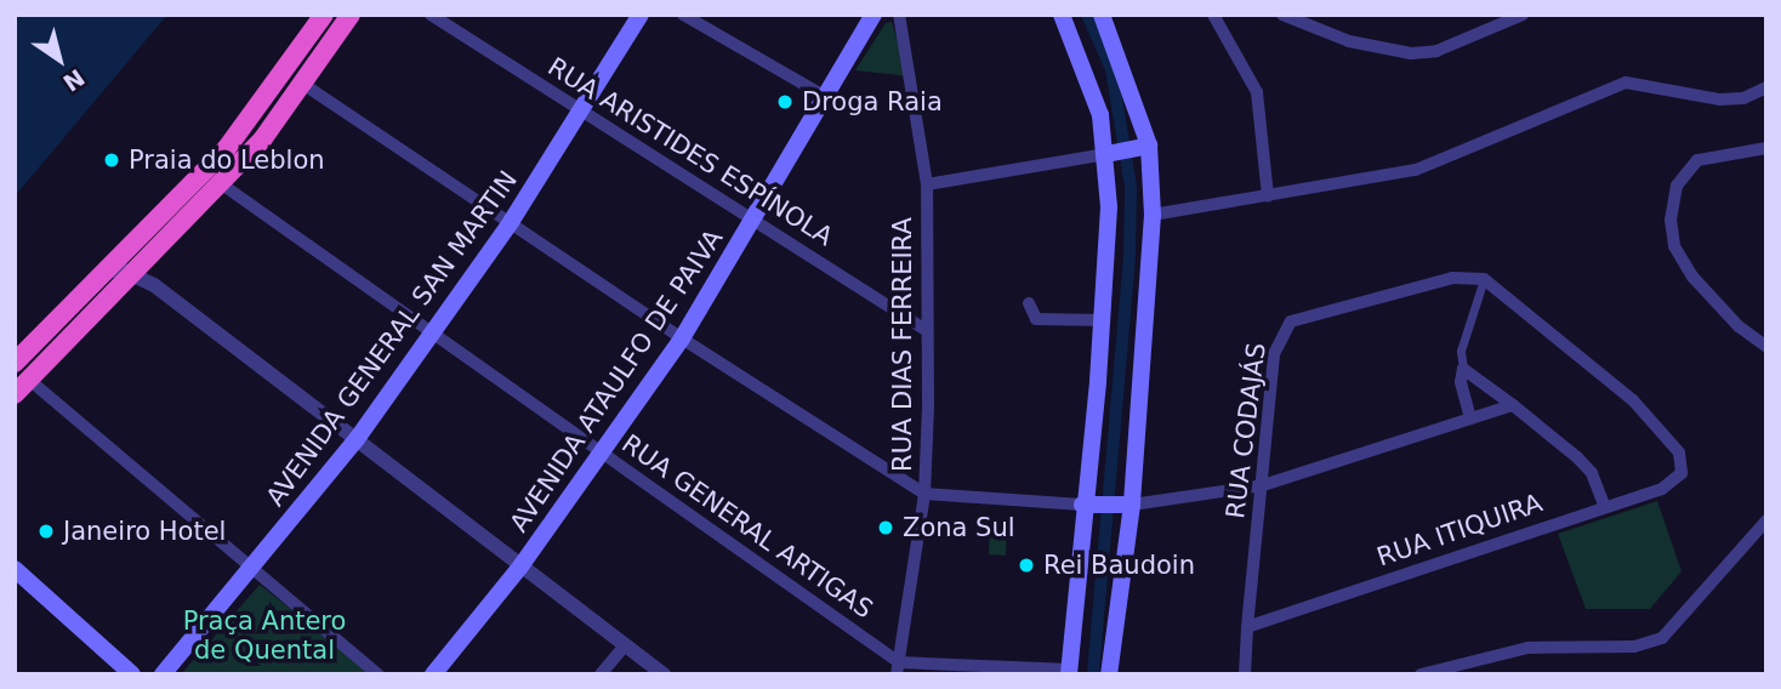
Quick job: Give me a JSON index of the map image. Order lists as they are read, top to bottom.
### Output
{
  "streets": {
    "main road": ["AVENIDA GENERAL SAN MARTIN", "AVENIDA ATAULFO DE PAIVA"],
    "street": [
      "RUA ARISTIDES ESPÍNOLA",
      "RUA DIAS FERREIRA",
      "RUA CODAJÁS",
      "RUA GENERAL ARTIGAS",
      "RUA ITIQUIRA"
    ]
  },
  "crossings": [
    ["RUA ARISTIDES ESPÍNOLA", "AVENIDA GENERAL SAN MARTIN"],
    ["RUA ARISTIDES ESPÍNOLA", "RUA DIAS FERREIRA"],
    ["RUA ARISTIDES ESPÍNOLA", "AVENIDA ATAULFO DE PAIVA"],
    ["AVENIDA GENERAL SAN MARTIN", "RUA GENERAL ARTIGAS"],
    ["RUA DIAS FERREIRA", "RUA GENERAL ARTIGAS"],
    ["AVENIDA ATAULFO DE PAIVA", "RUA GENERAL ARTIGAS"],
    ["RUA CODAJÁS", "RUA ITIQUIRA"]
  ],
  "parks": ["Praça Antero de Quental"],
  "places": [
    "Droga Raia",
    "Praia do Leblon",
    "Zona Sul",
    "Janeiro Hotel",
    "Rei Baudoin"
  ],
  "north": "bottom right"
}
